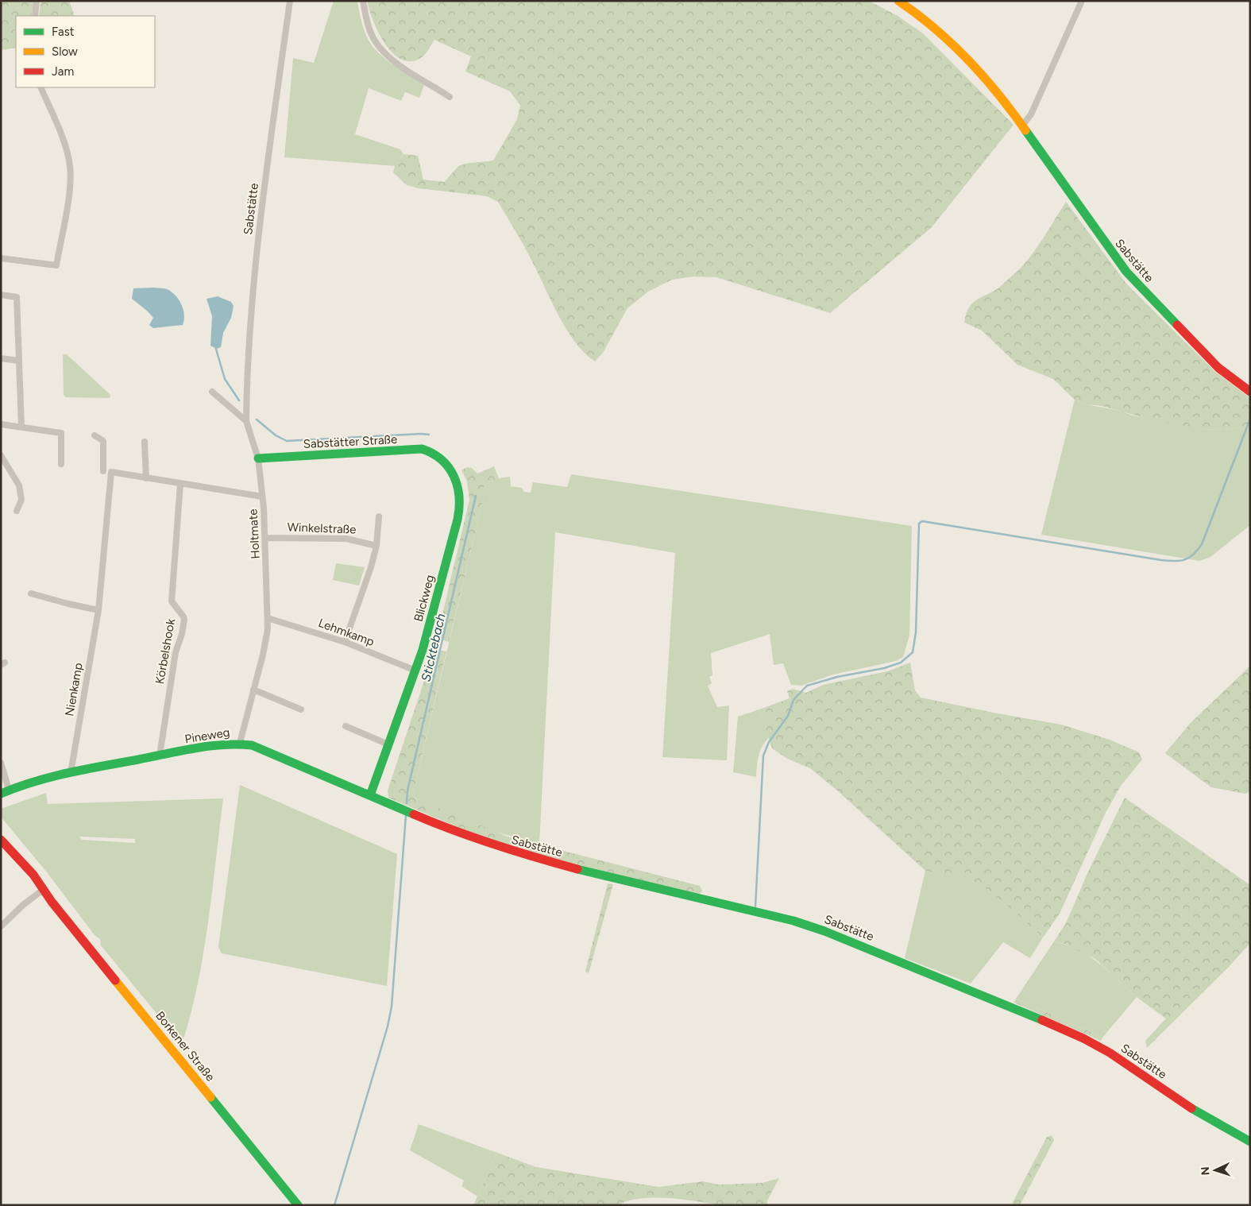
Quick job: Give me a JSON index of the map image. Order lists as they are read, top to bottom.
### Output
{
  "streets": {
    "street": [
      "Sabstätte",
      "Sabstätter Straße",
      "Winkelstraße",
      "Holtmate",
      "Blickweg",
      "Lehmkamp",
      "Körbelshook",
      "Nienkamp",
      "Pineweg",
      "Borkener Straße"
    ]
  },
  "crossings": [
    ["Sabstätte", "Holtmate"],
    ["Sabstätte", "Pineweg"],
    ["Sabstätter Straße", "Holtmate"],
    ["Sabstätter Straße", "Blickweg"],
    ["Winkelstraße", "Holtmate"],
    ["Holtmate", "Lehmkamp"],
    ["Holtmate", "Pineweg"],
    ["Blickweg", "Lehmkamp"],
    ["Blickweg", "Pineweg"],
    ["Körbelshook", "Pineweg"],
    ["Nienkamp", "Pineweg"]
  ],
  "water": ["Sticktebach"],
  "legend": ["Fast", "Slow", "Jam"],
  "north": "left"
}
